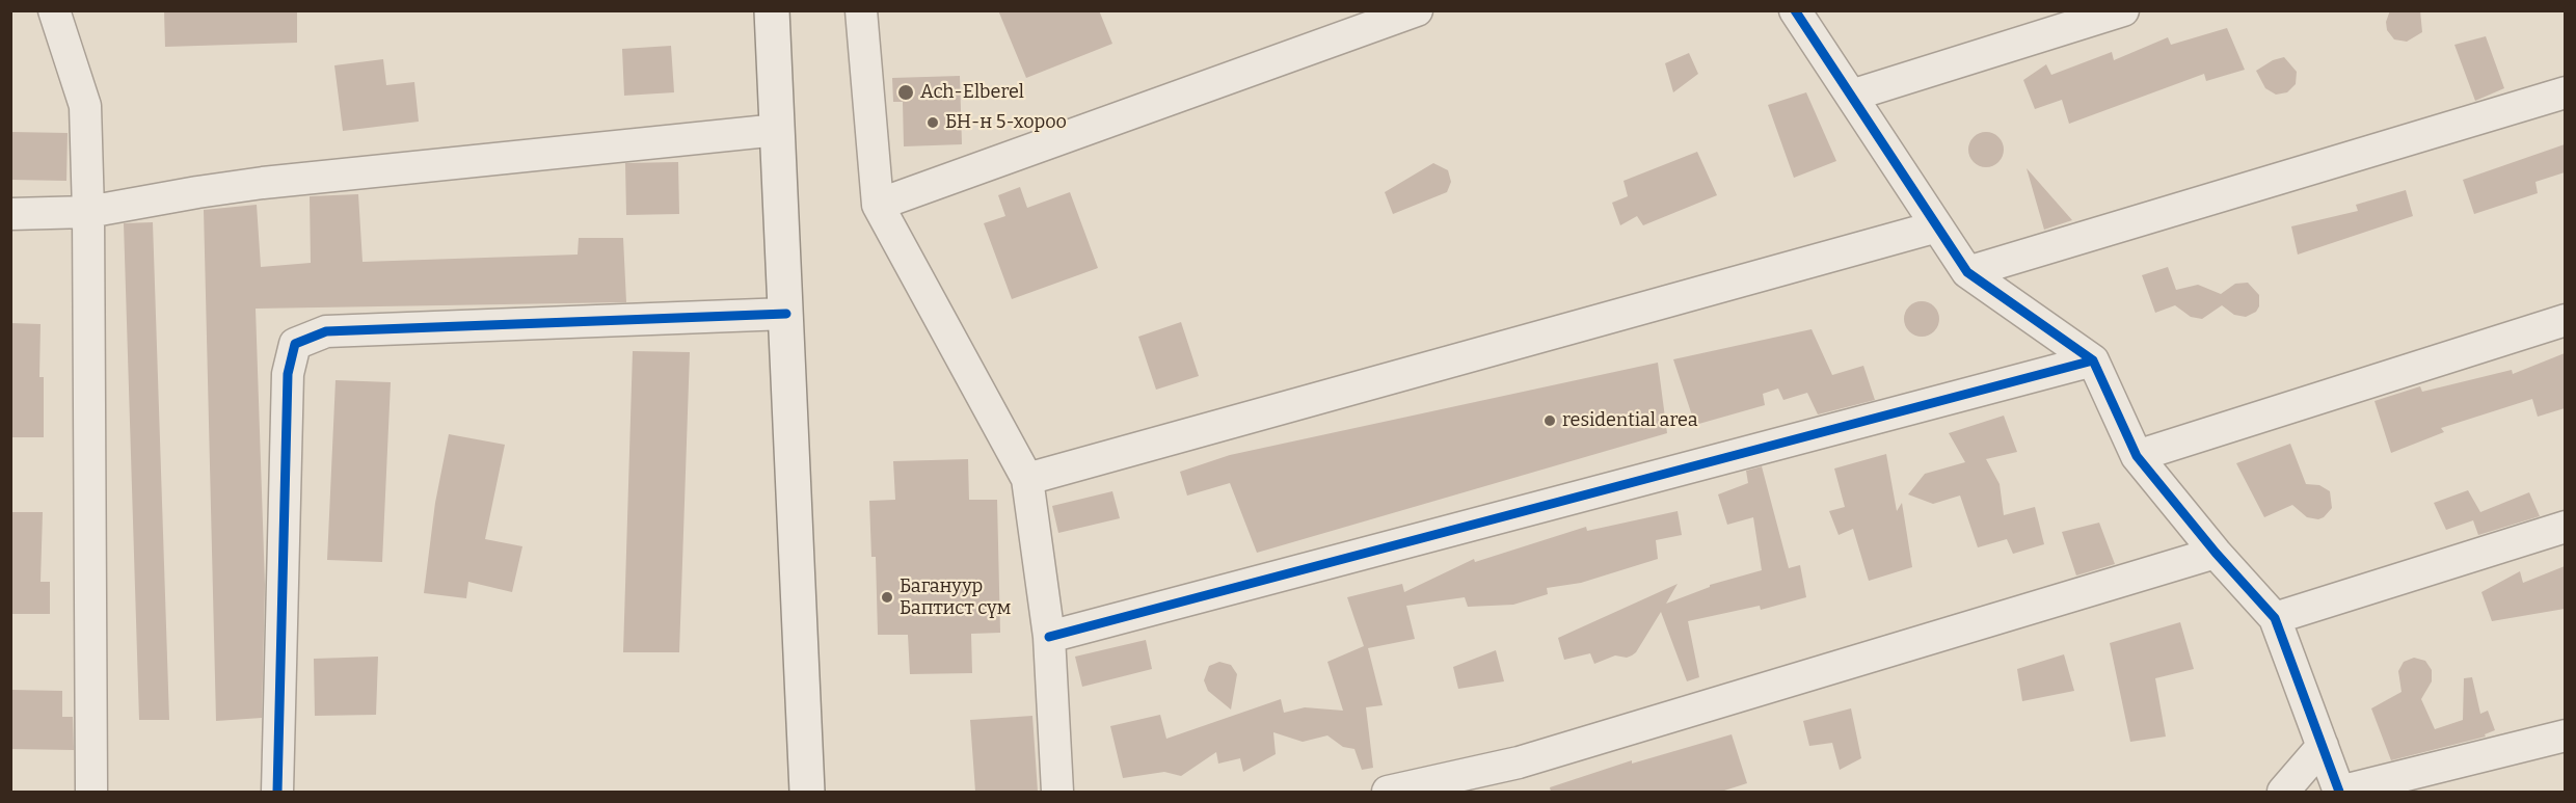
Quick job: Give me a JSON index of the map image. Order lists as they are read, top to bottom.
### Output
{
  "places": [
    "Ach-Elberel",
    "БН-н 5-хороо",
    "residential area",
    "Багануур Баптист сүм"
  ]
}
